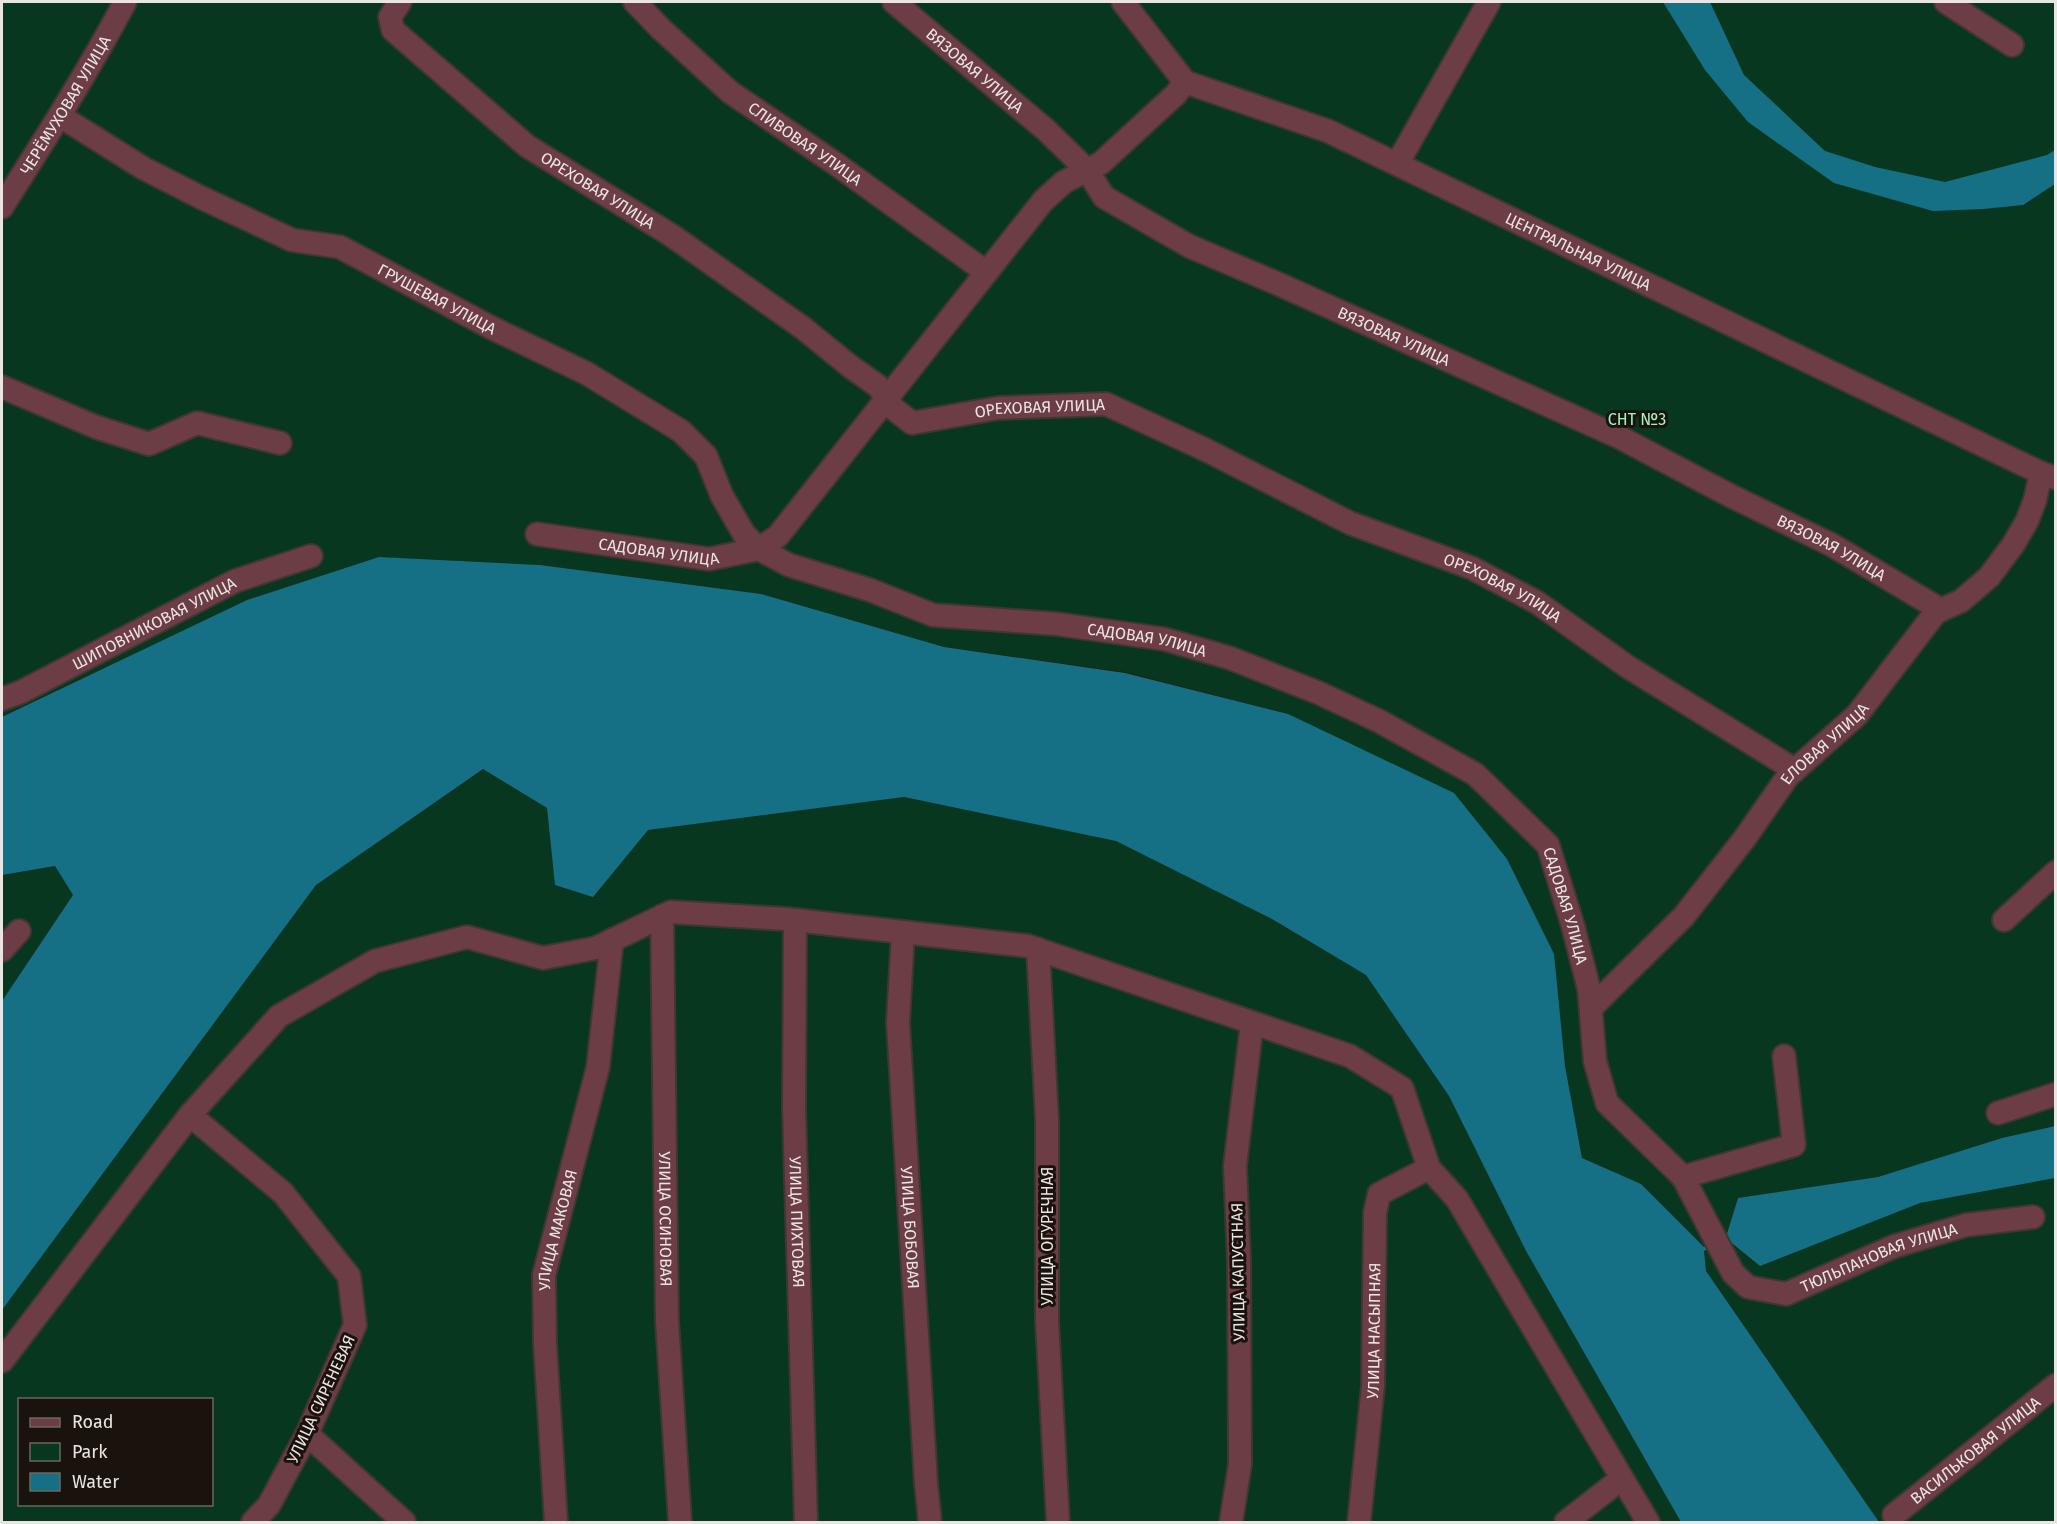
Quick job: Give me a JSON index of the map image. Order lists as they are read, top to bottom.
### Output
{
  "streets": {
    "street": [
      "ВЯЗОВАЯ УЛИЦА",
      "ЧЕРЁМУХОВАЯ УЛИЦА",
      "СЛИВОВАЯ УЛИЦА",
      "ОРЕХОВАЯ УЛИЦА",
      "ЦЕНТРАЛЬНАЯ УЛИЦА",
      "ГРУШЕВАЯ УЛИЦА",
      "САДОВАЯ УЛИЦА",
      "ШИПОВНИКОВАЯ УЛИЦА",
      "ЕЛОВАЯ УЛИЦА",
      "УЛИЦА ОСИНОВАЯ",
      "УЛИЦА ПИХТОВАЯ",
      "УЛИЦА БОБОВАЯ",
      "УЛИЦА МАКОВАЯ",
      "УЛИЦА ОГУРЕЧНАЯ",
      "ТЮЛЬПАНОВАЯ УЛИЦА",
      "УЛИЦА КАПУСТНАЯ",
      "УЛИЦА НАСЫПНАЯ",
      "УЛИЦА СИРЕНЕВАЯ",
      "ВАСИЛЬКОВАЯ УЛИЦА"
    ]
  },
  "crossings": [
    ["ВЯЗОВАЯ УЛИЦА", "ЕЛОВАЯ УЛИЦА"],
    ["ЧЕРЁМУХОВАЯ УЛИЦА", "ГРУШЕВАЯ УЛИЦА"],
    ["ОРЕХОВАЯ УЛИЦА", "ЕЛОВАЯ УЛИЦА"],
    ["ЦЕНТРАЛЬНАЯ УЛИЦА", "ЕЛОВАЯ УЛИЦА"],
    ["ГРУШЕВАЯ УЛИЦА", "САДОВАЯ УЛИЦА"],
    ["САДОВАЯ УЛИЦА", "ЕЛОВАЯ УЛИЦА"],
    ["САДОВАЯ УЛИЦА", "ТЮЛЬПАНОВАЯ УЛИЦА"]
  ],
  "parks": ["СНТ №3"],
  "legend": ["Road", "Park", "Water"]
}
